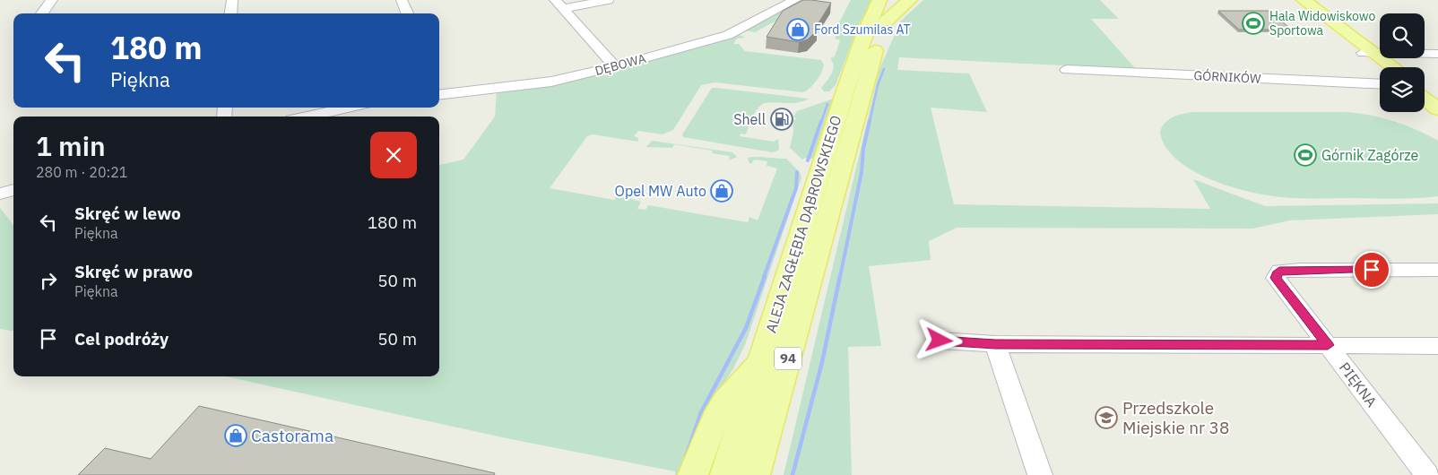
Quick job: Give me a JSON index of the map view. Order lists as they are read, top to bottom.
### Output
{
  "streets": {
    "main road": ["ALEJA ZAGŁĘBIA DĄBROWSKIEGO", "94"],
    "street": ["DĘBOWA", "GÓRNIKÓW", "PIĘKNA"]
  },
  "places": {
    "sports": ["Hala Widowiskowo Sportowa", "Górnik Zagórze"],
    "shop": ["Ford Szumilas AT", "Opel MW Auto", "Castorama"],
    "fuel station": ["Shell"],
    "school or university": ["Przedszkole Miejskie nr 38"]
  },
  "page": {
    "turn": ["180 m", "Piękna"],
    "heading": ["1 min", "280 m · 20:21"],
    "list": [
      {
        "name": "Skręć w lewo",
        "note": "Piękna",
        "value": "180 m"
      },
      {
        "name": "Skręć w prawo",
        "note": "Piękna",
        "value": "50 m"
      },
      {
        "name": "Cel podróży",
        "value": "50 m"
      }
    ]
  }
}
